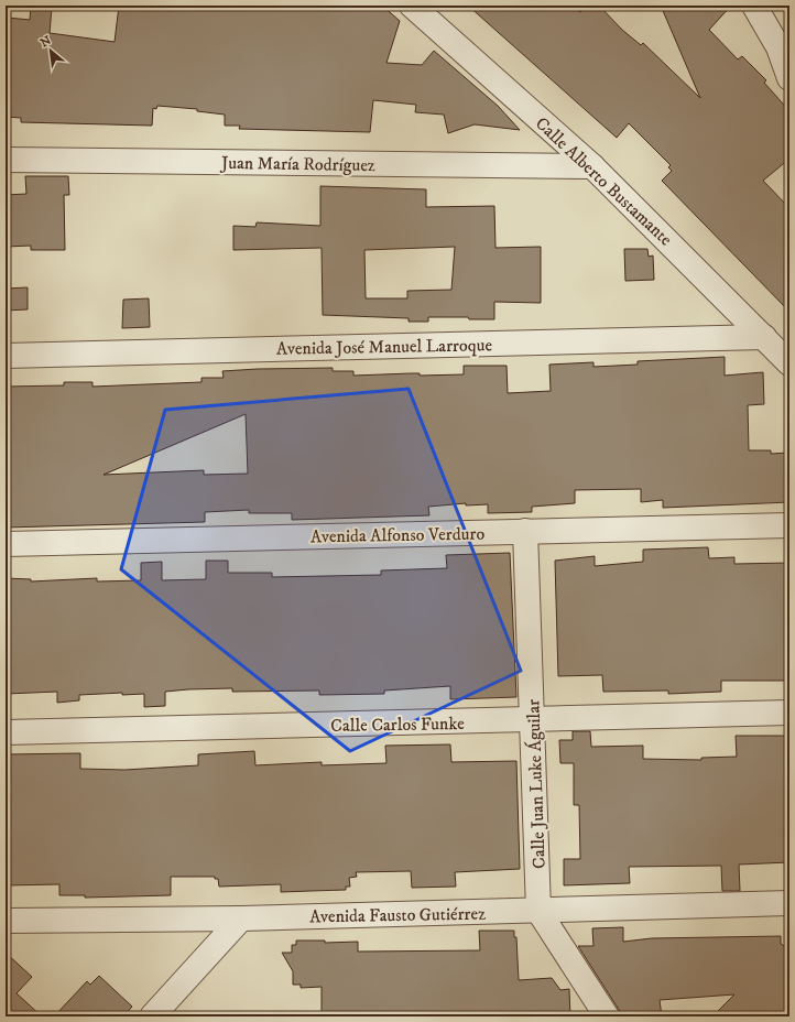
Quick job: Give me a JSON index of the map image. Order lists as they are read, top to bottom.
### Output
{
  "streets": {
    "street": [
      "Juan María Rodríguez",
      "Calle Alberto Bustamante",
      "Avenida José Manuel Larroque",
      "Avenida Alfonso Verduro",
      "Calle Carlos Funke",
      "Calle Juan Luke Águilar",
      "Avenida Fausto Gutiérrez"
    ]
  },
  "crossings": [
    ["Juan María Rodríguez", "Calle Alberto Bustamante"],
    ["Calle Alberto Bustamante", "Avenida José Manuel Larroque"],
    ["Avenida Alfonso Verduro", "Calle Juan Luke Águilar"],
    ["Calle Carlos Funke", "Calle Juan Luke Águilar"],
    ["Calle Juan Luke Águilar", "Avenida Fausto Gutiérrez"]
  ],
  "north": "top left"
}
